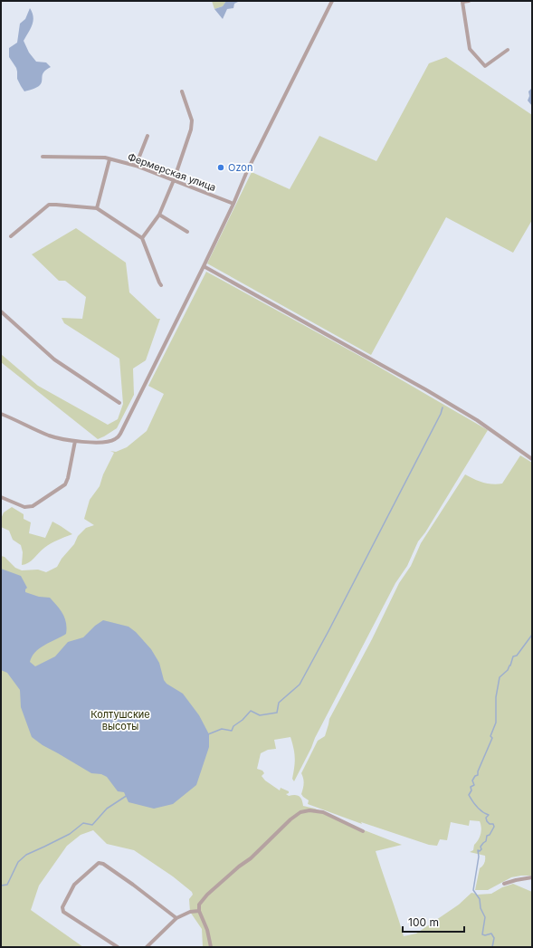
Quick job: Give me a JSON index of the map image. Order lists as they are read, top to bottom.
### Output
{
  "streets": {
    "street": ["Фермерская улица"]
  },
  "parks": ["Колтушские высоты"],
  "places": ["Ozon"],
  "scale_bar": "100 m"
}
